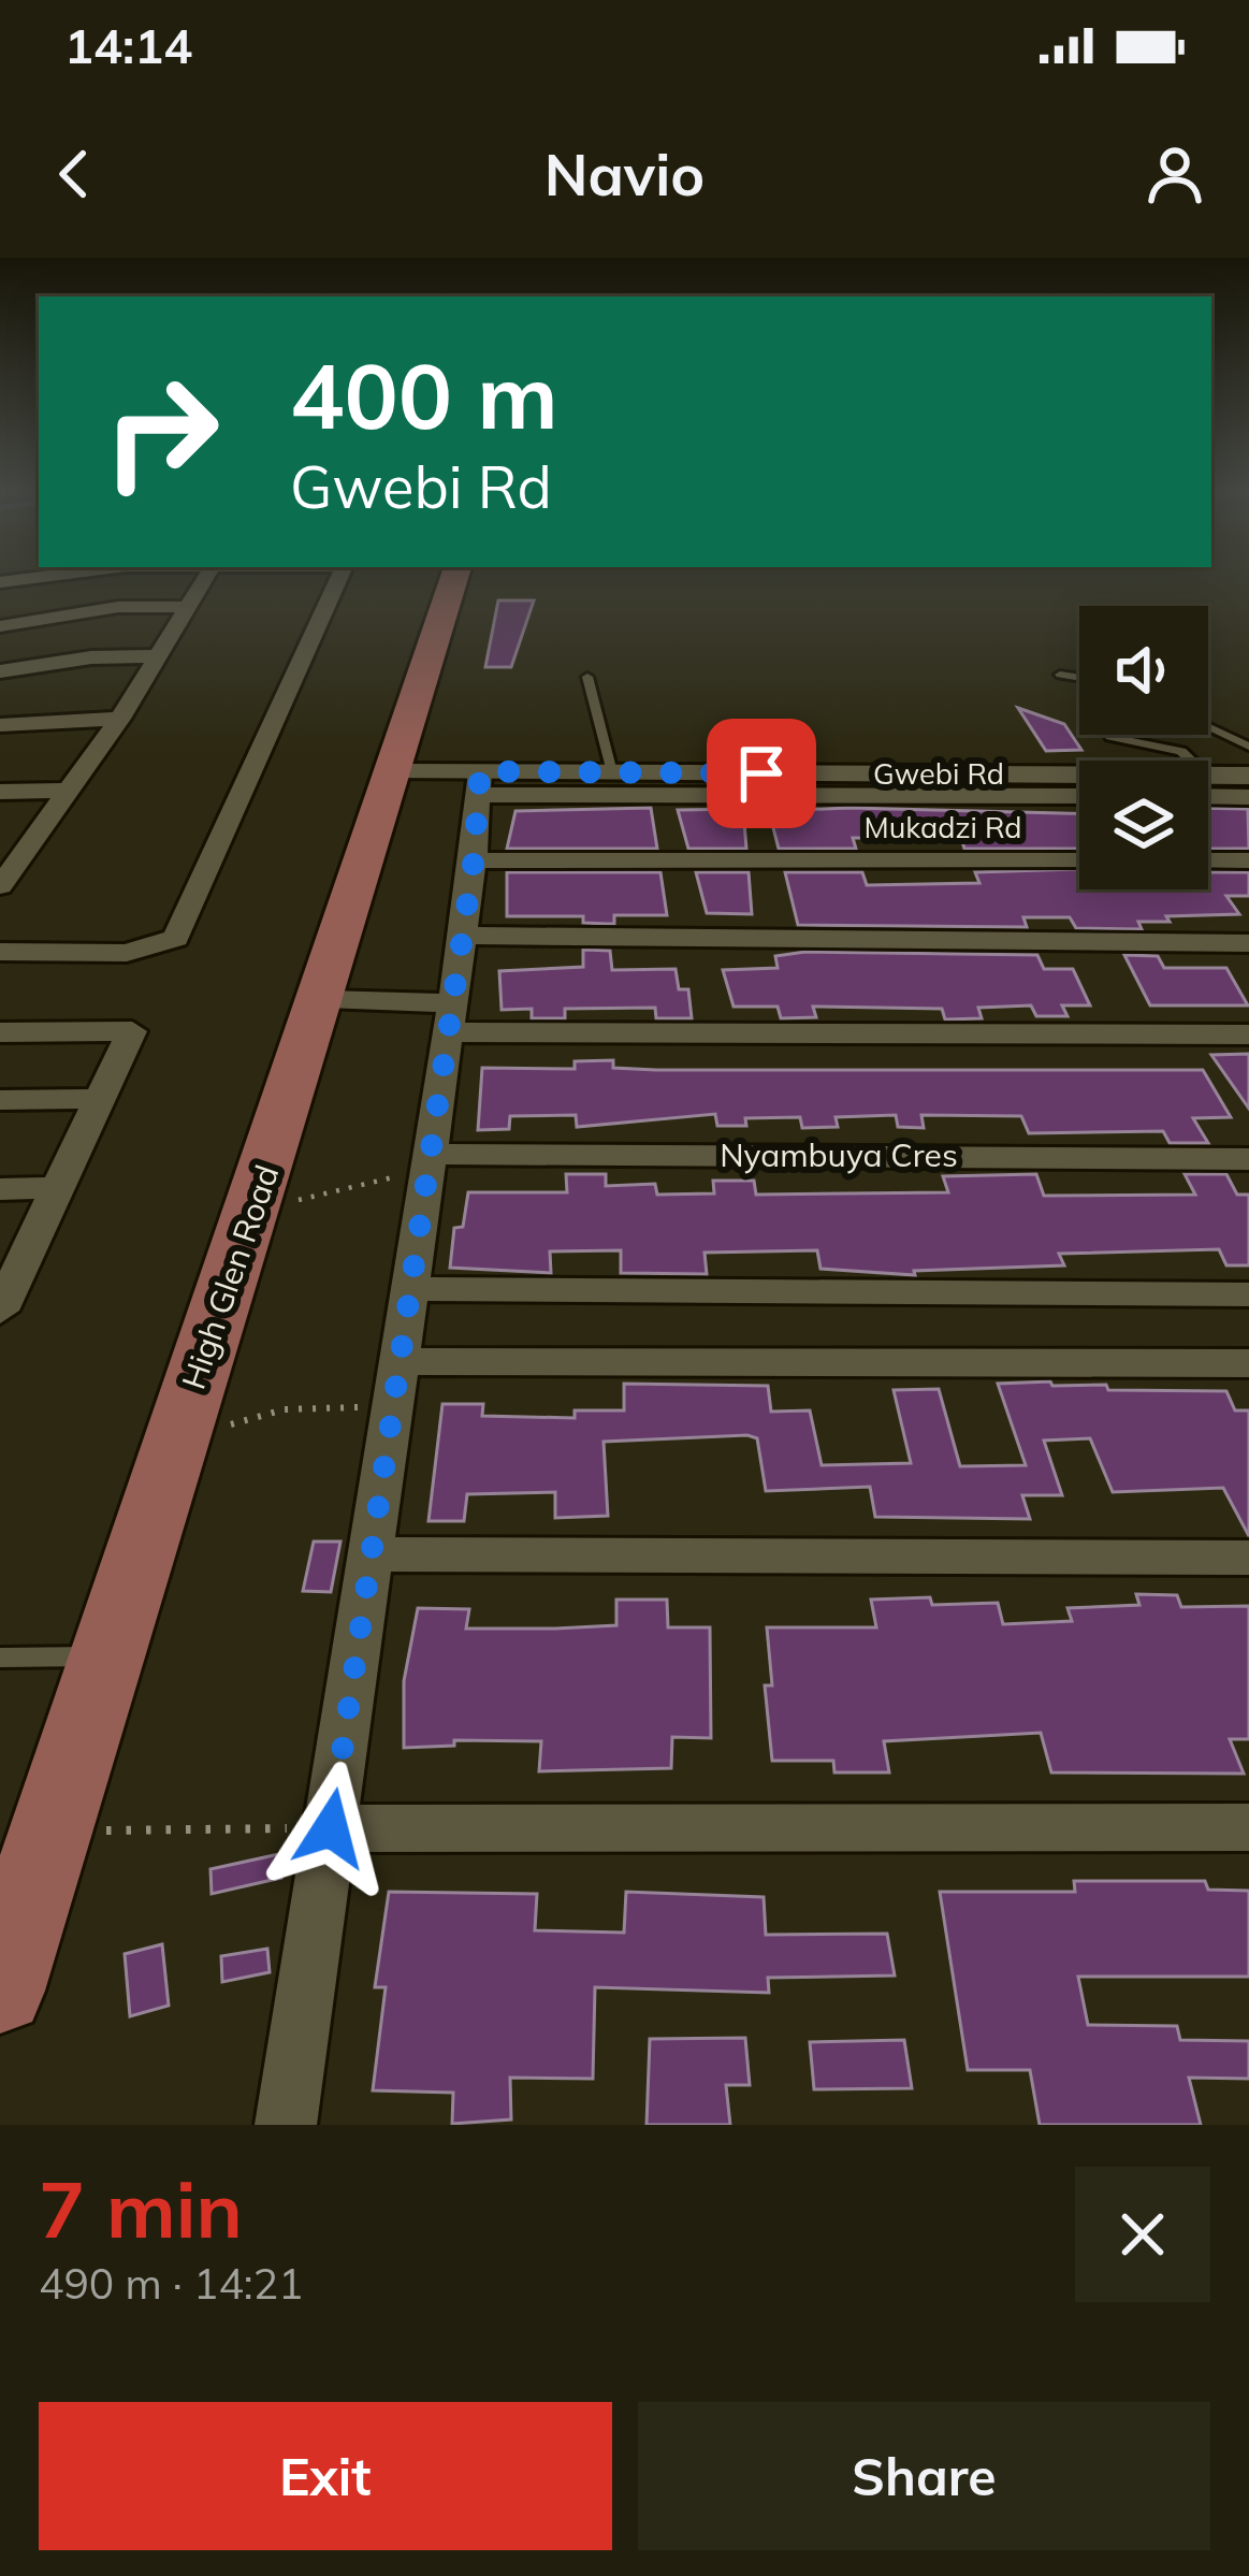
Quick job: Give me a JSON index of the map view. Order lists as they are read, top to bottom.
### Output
{
  "streets": {
    "main road": ["High Glen Road"],
    "street": ["Gwebi Rd", "Mukadzi Rd", "Nyambuya Cres"]
  },
  "crossings": [
    ["Gwebi Rd", "High Glen Road"]
  ],
  "page": {
    "status": "14:14",
    "header": "Navio",
    "turn": ["400 m", "Gwebi Rd"],
    "heading": ["7 min", "490 m · 14:21"],
    "buttons": ["Exit", "Share"]
  }
}
